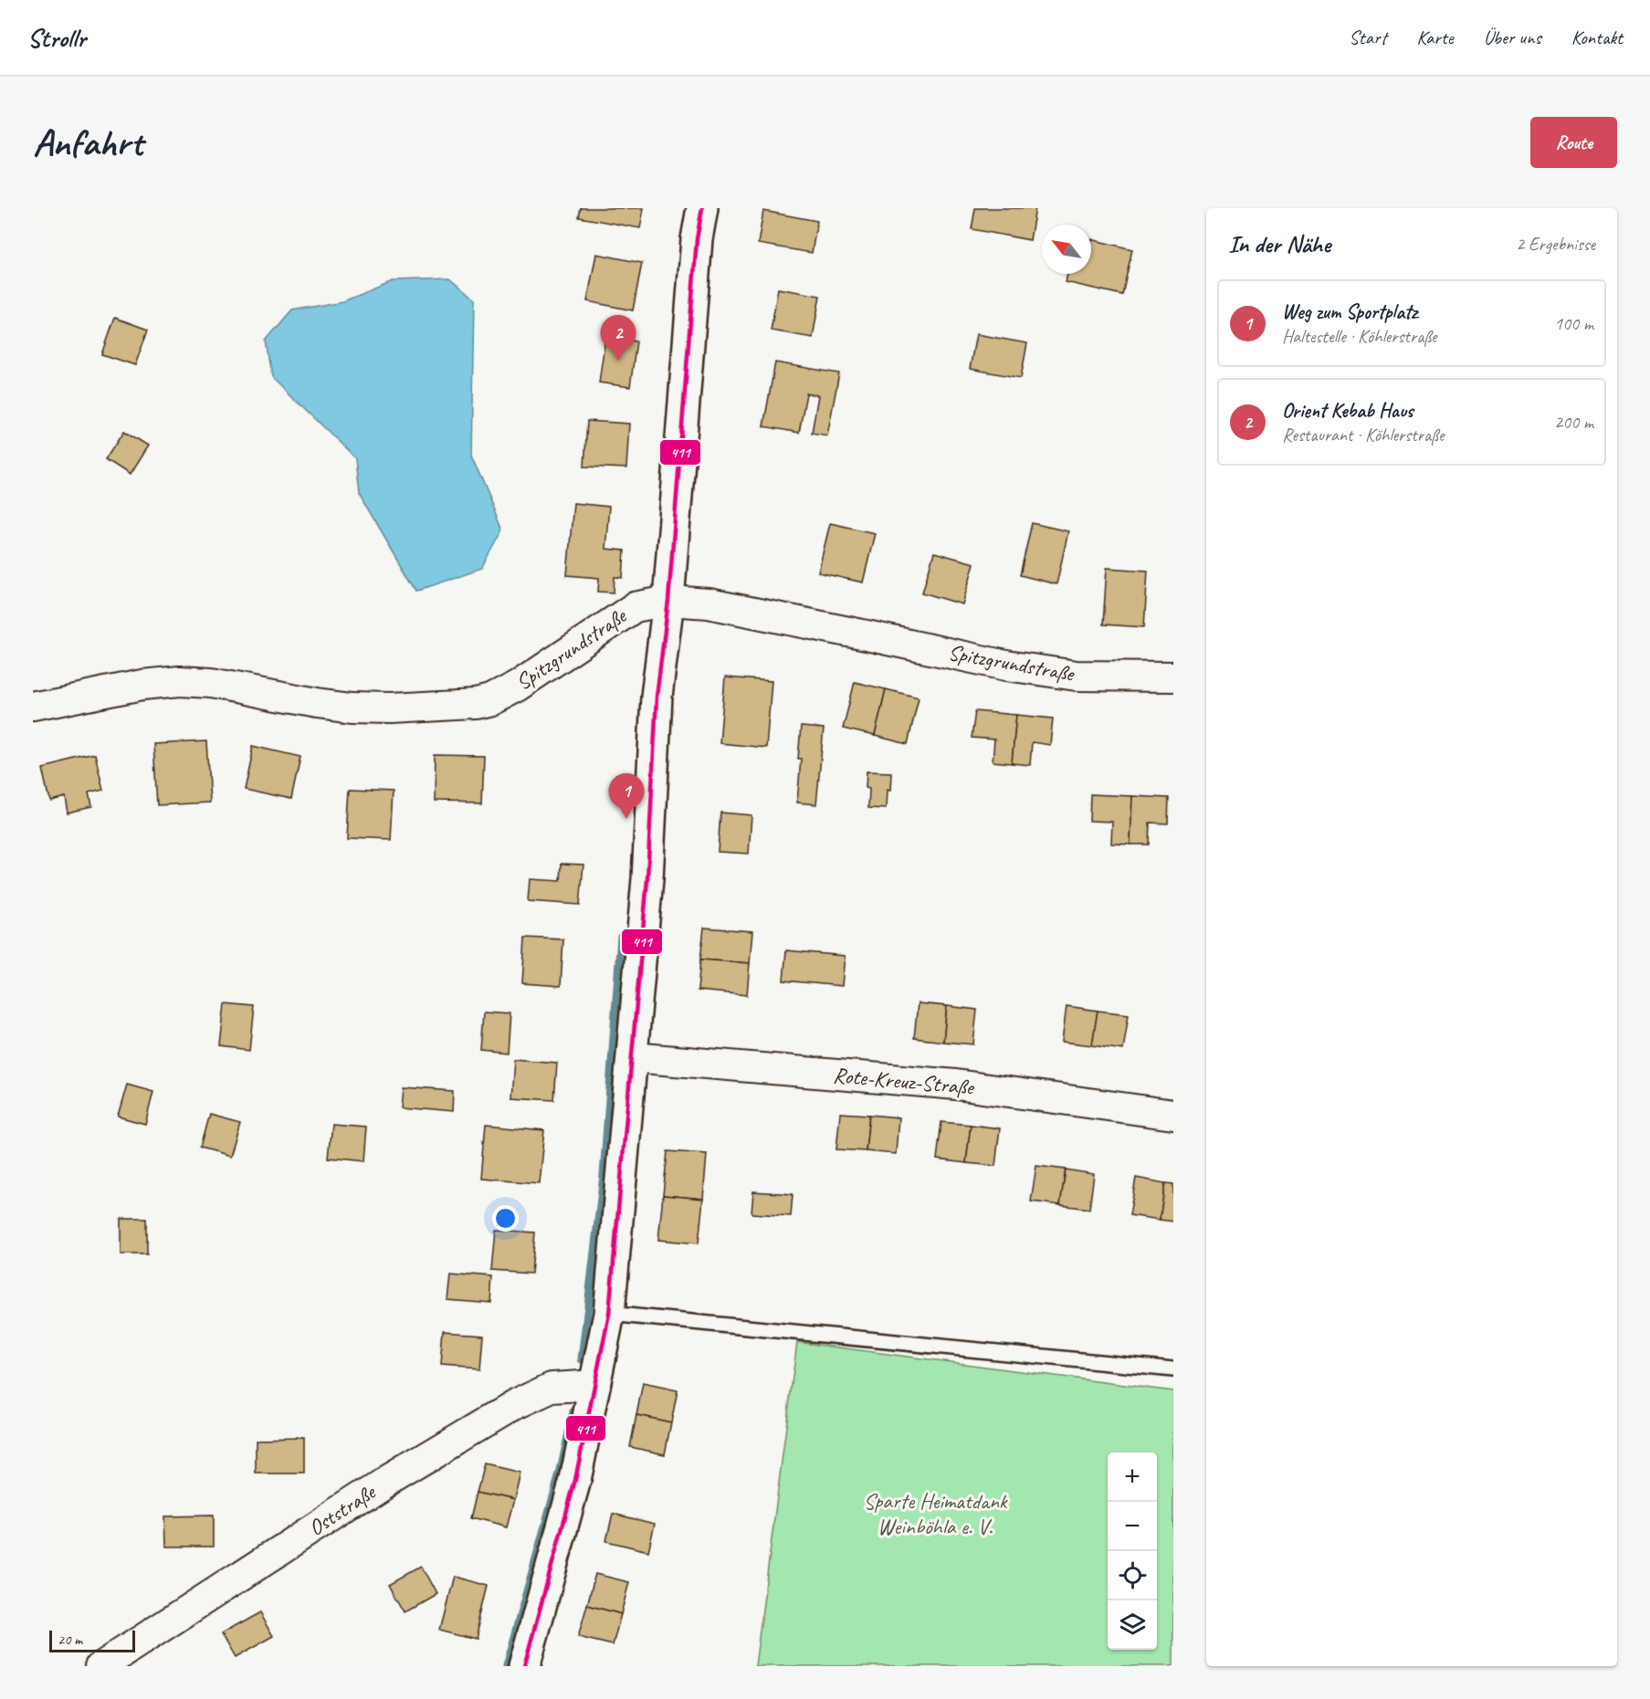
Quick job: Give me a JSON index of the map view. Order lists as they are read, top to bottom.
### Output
{
  "streets": {
    "street": ["Spitzgrundstraße", "Rote-Kreuz-Straße", "Oststraße"]
  },
  "parks": ["Sparte Heimatdank Weinböhla e. V."],
  "lines": ["transit line 411"],
  "scale_bar": "20 m",
  "north": "top left",
  "page": {
    "header": "Strollr",
    "nav": [
      "Start",
      "Karte",
      "Über uns",
      "Kontakt"
    ],
    "buttons": "Route",
    "title": "Anfahrt",
    "heading": ["In der Nähe", "2 Ergebnisse"],
    "list": [
      {
        "mark": "1",
        "name": "Weg zum Sportplatz",
        "note": "Haltestelle · Köhlerstraße",
        "value": "100 m"
      },
      {
        "mark": "2",
        "name": "Orient Kebab Haus",
        "note": "Restaurant · Köhlerstraße",
        "value": "200 m"
      }
    ],
    "pins": ["2", "1"],
    "map_buttons": ["+", "−"],
    "scale": "20 m"
  }
}
